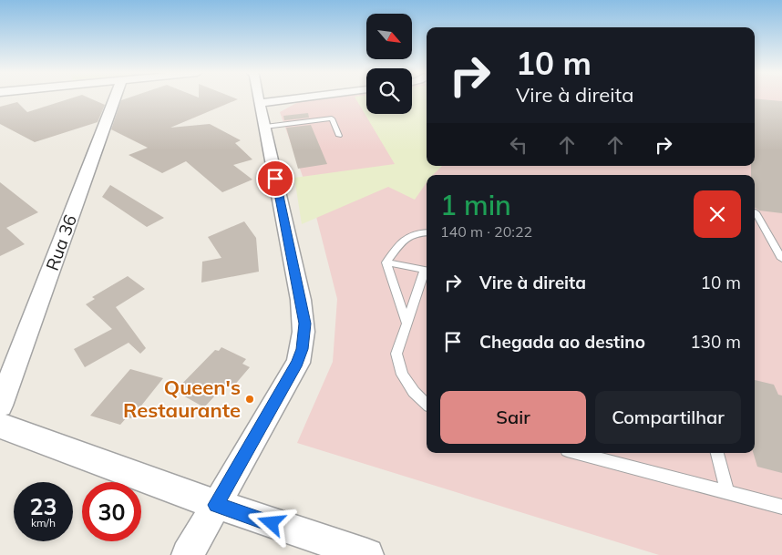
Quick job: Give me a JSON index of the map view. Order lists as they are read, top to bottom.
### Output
{
  "streets": {
    "street": ["Rua 36"]
  },
  "places": ["Queen's Restaurante"],
  "north": "bottom right",
  "page": {
    "turn": ["10 m", "Vire à direita"],
    "heading": ["1 min", "140 m · 20:22"],
    "list": [
      {
        "name": "Vire à direita",
        "value": "10 m"
      },
      {
        "name": "Chegada ao destino",
        "value": "130 m"
      }
    ],
    "buttons": ["Sair", "Compartilhar"],
    "speed": "23 km/h",
    "limit": "30"
  }
}
